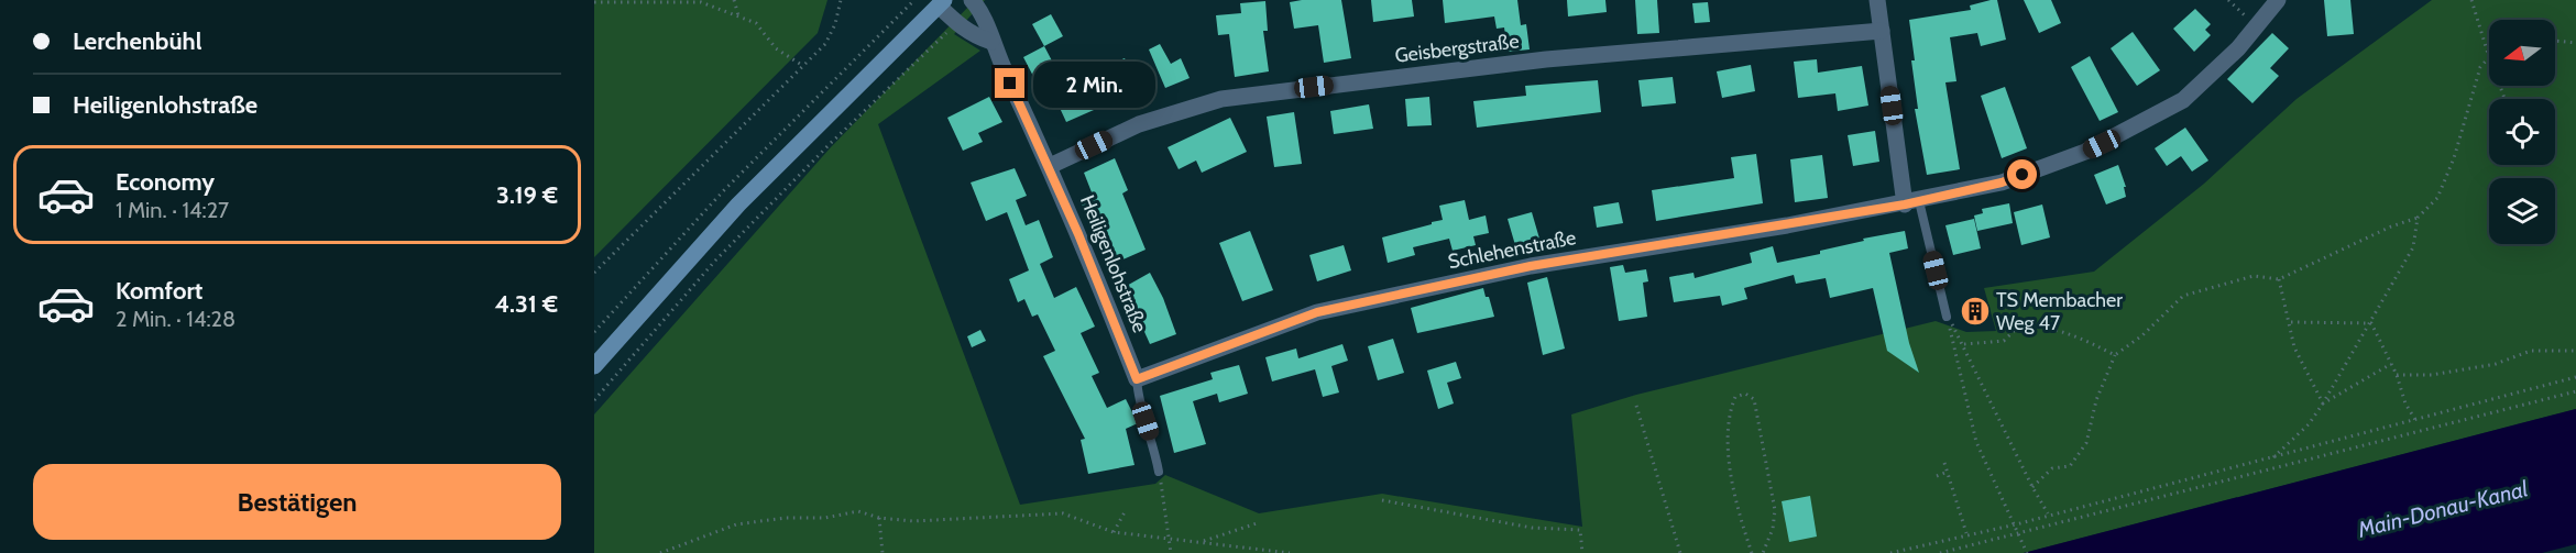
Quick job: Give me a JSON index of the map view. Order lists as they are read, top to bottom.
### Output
{
  "streets": {
    "street": ["Geisbergstraße", "Schlehenstraße", "Heiligenlohstraße"]
  },
  "crossings": [
    ["Geisbergstraße", "Heiligenlohstraße"],
    ["Schlehenstraße", "Heiligenlohstraße"]
  ],
  "water": ["Main-Donau-Kanal"],
  "places": {
    "building": ["TS Membacher Weg 47"]
  },
  "north": "left",
  "page": {
    "banner": ["Lerchenbühl", "Heiligenlohstraße"],
    "bubble": "2 Min.",
    "list": [
      {
        "name": "Economy",
        "note": "1 Min. · 14:27",
        "value": "3.19 €"
      },
      {
        "name": "Komfort",
        "note": "2 Min. · 14:28",
        "value": "4.31 €"
      }
    ],
    "buttons": "Bestätigen"
  }
}
